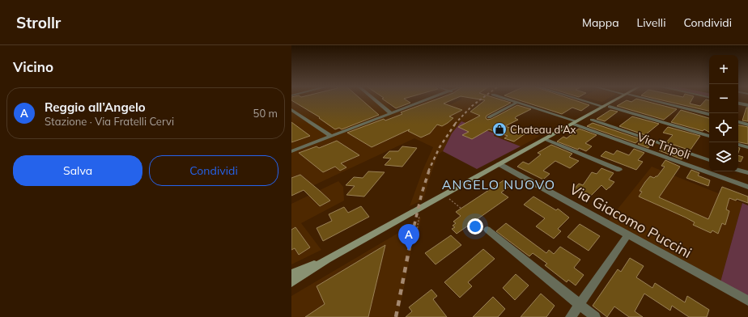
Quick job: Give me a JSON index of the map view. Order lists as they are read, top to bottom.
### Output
{
  "streets": {
    "street": ["Via Tripoli", "Via Giacomo Puccini"]
  },
  "districts": ["ANGELO NUOVO"],
  "places": {
    "shop": ["Chateau d'Ax"]
  },
  "page": {
    "header": "Strollr",
    "nav": ["Mappa", "Livelli", "Condividi"],
    "heading": "Vicino",
    "map_buttons": ["+", "−"],
    "list": [
      {
        "mark": "A",
        "name": "Reggio all’Angelo",
        "note": "Stazione · Via Fratelli Cervi",
        "value": "50 m"
      }
    ],
    "buttons": ["Salva", "Condividi"],
    "pins": "A"
  }
}
